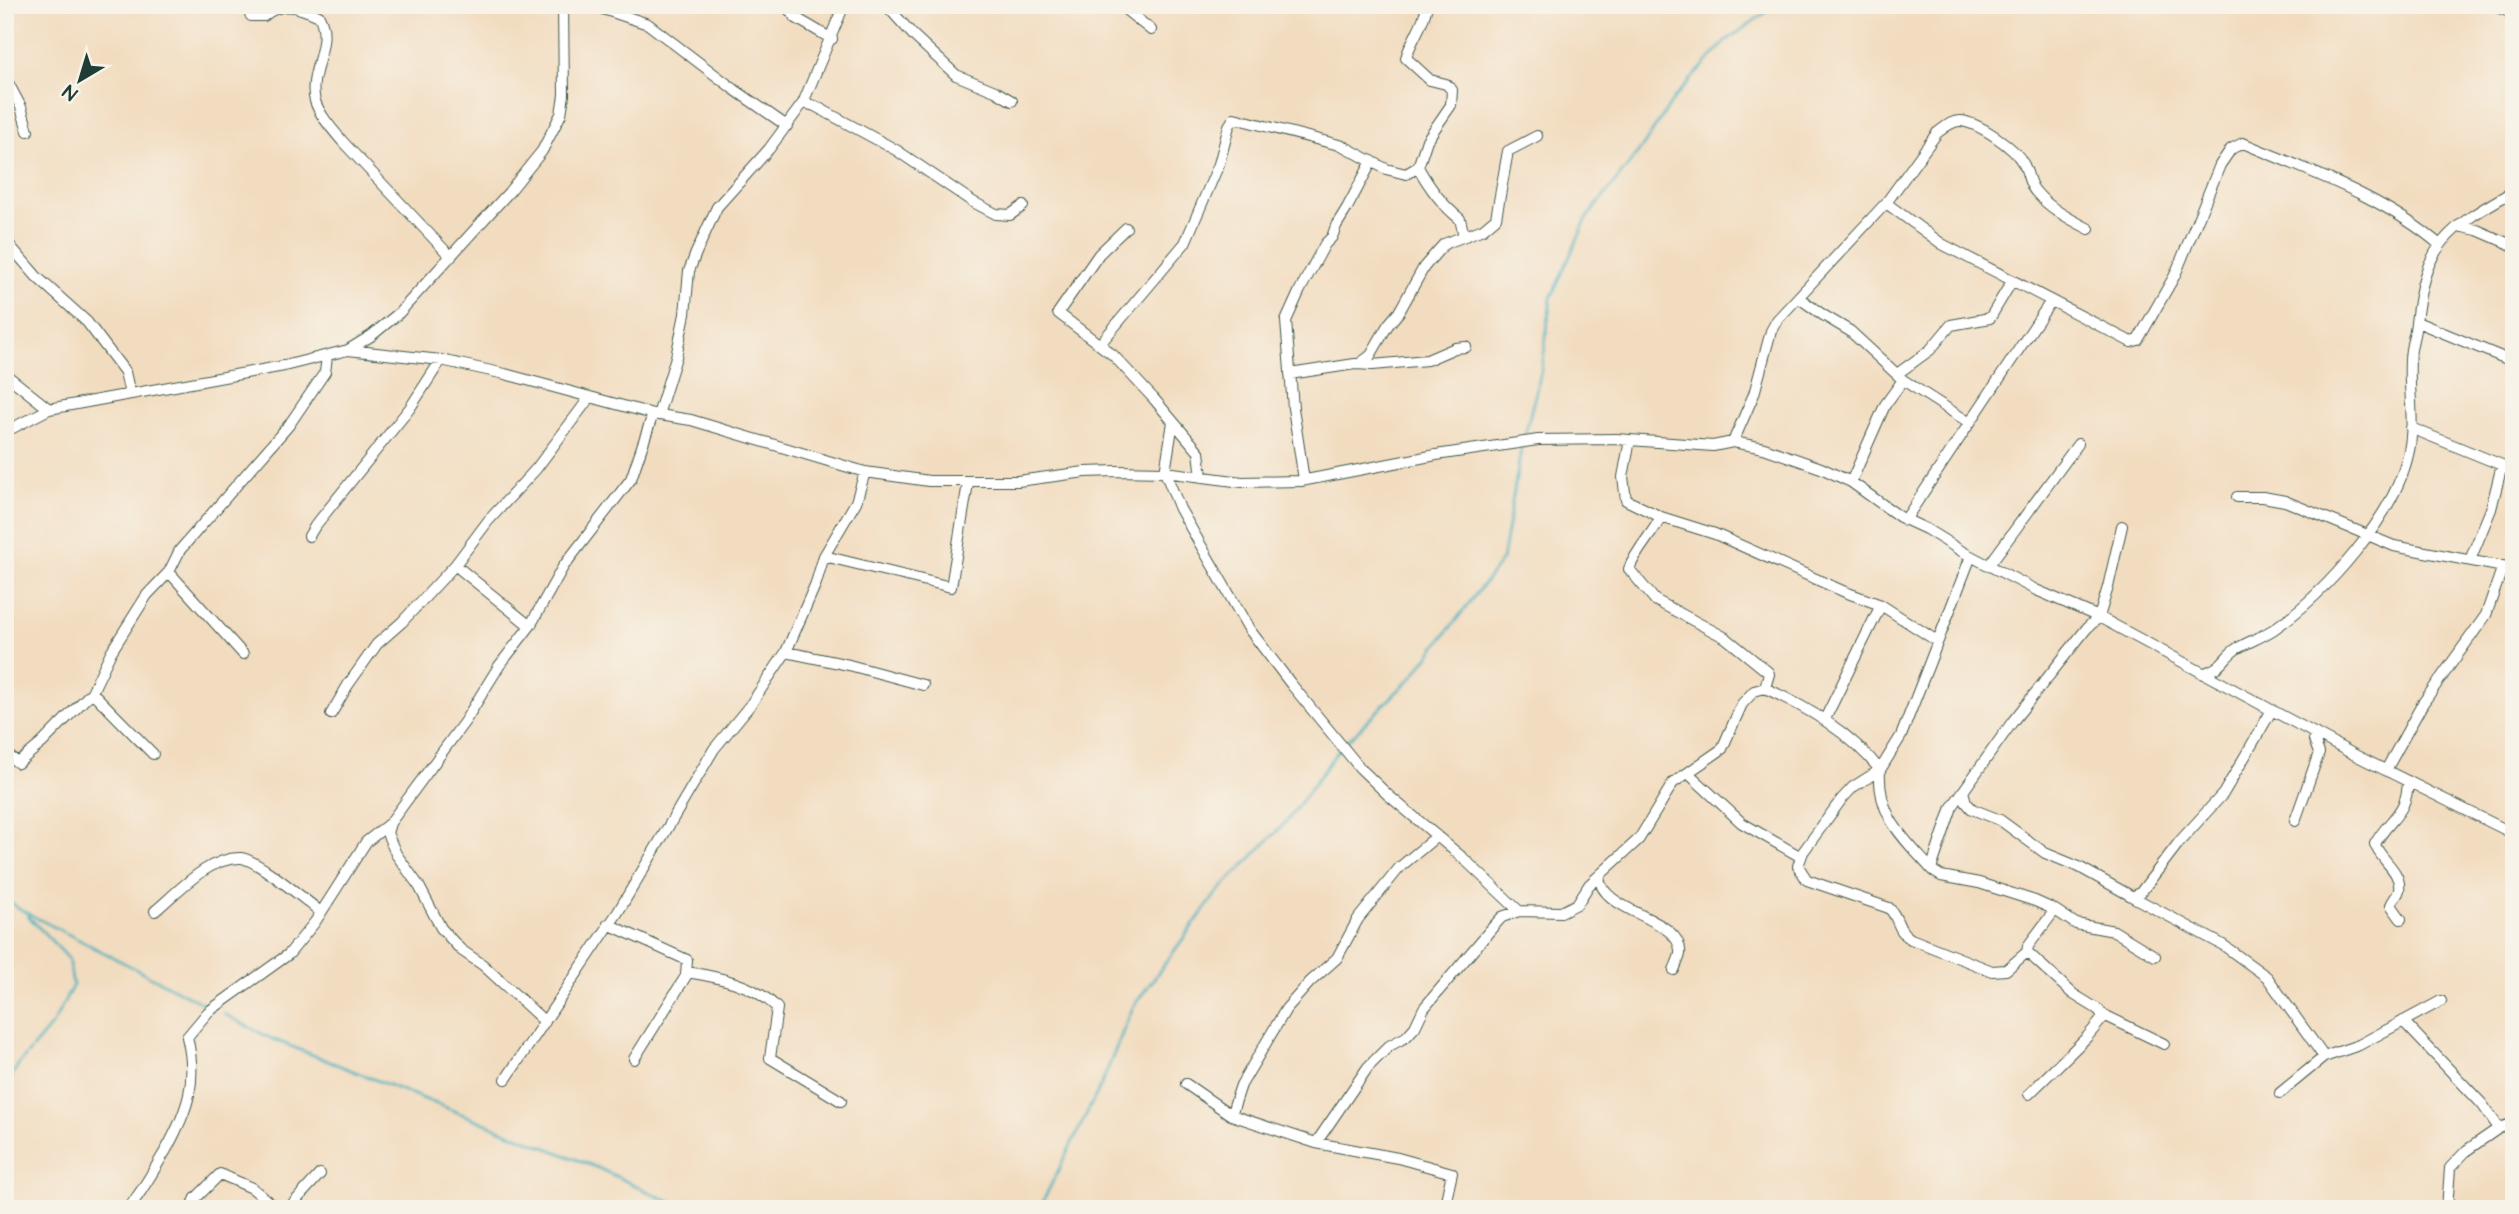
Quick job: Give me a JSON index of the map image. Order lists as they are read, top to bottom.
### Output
{
  "north": "bottom left"
}
